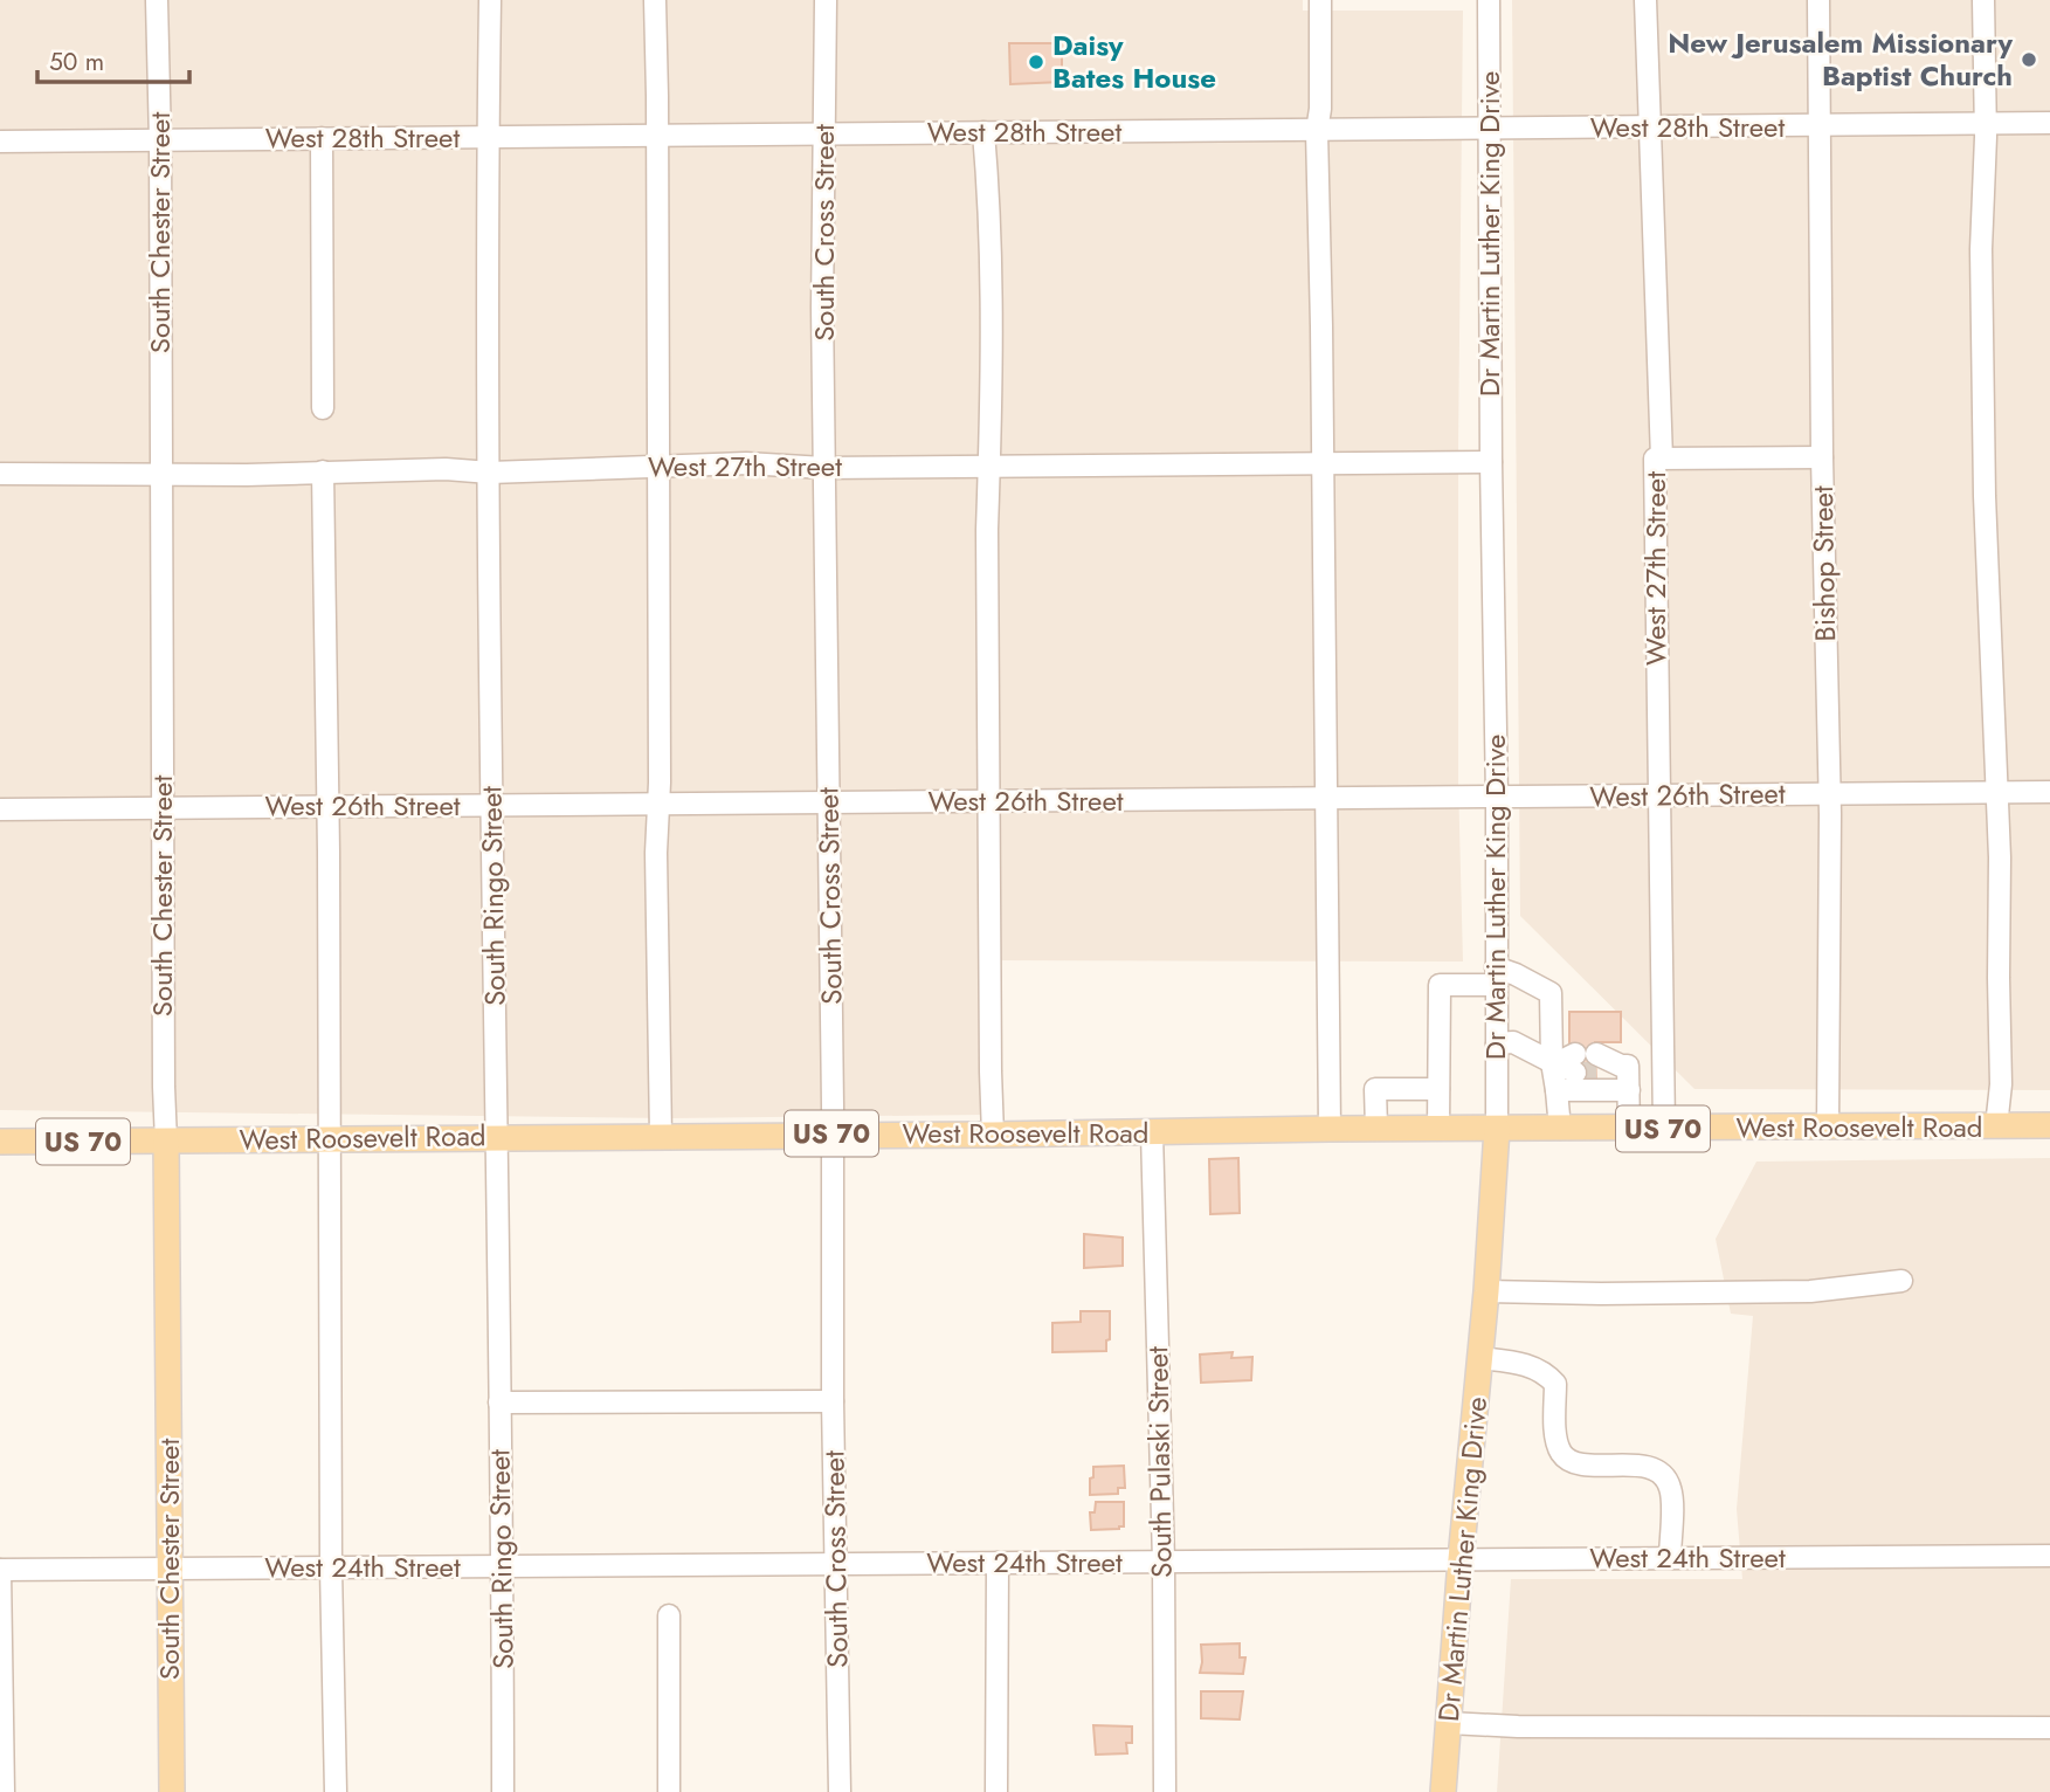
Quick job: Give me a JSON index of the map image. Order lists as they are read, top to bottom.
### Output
{
  "streets": {
    "main road": [
      "South Chester Street",
      "Dr Martin Luther King Drive",
      "West Roosevelt Road",
      "US 70"
    ],
    "street": [
      "West 28th Street",
      "South Cross Street",
      "West 27th Street",
      "Bishop Street",
      "West 26th Street",
      "South Ringo Street",
      "South Pulaski Street",
      "West 24th Street"
    ]
  },
  "crossings": [
    ["West 28th Street", "South Chester Street"],
    ["West 28th Street", "South Cross Street"],
    ["West 28th Street", "Dr Martin Luther King Drive"],
    ["West 28th Street", "Bishop Street"],
    ["West 28th Street", "South Ringo Street"],
    ["South Chester Street", "West 27th Street"],
    ["South Chester Street", "West 26th Street"],
    ["South Chester Street", "West Roosevelt Road"],
    ["South Chester Street", "West 24th Street"],
    ["South Cross Street", "West 27th Street"],
    ["South Cross Street", "West 26th Street"],
    ["South Cross Street", "West Roosevelt Road"],
    ["South Cross Street", "West 24th Street"],
    ["Dr Martin Luther King Drive", "West 27th Street"],
    ["Dr Martin Luther King Drive", "West 26th Street"],
    ["Dr Martin Luther King Drive", "West Roosevelt Road"],
    ["Dr Martin Luther King Drive", "West 24th Street"],
    ["West 27th Street", "Bishop Street"],
    ["West 27th Street", "West 26th Street"],
    ["West 27th Street", "South Ringo Street"],
    ["West 27th Street", "West Roosevelt Road"],
    ["Bishop Street", "West 26th Street"],
    ["Bishop Street", "West Roosevelt Road"],
    ["West 26th Street", "South Ringo Street"],
    ["South Ringo Street", "West Roosevelt Road"],
    ["South Ringo Street", "West 24th Street"],
    ["West Roosevelt Road", "South Pulaski Street"],
    ["South Pulaski Street", "West 24th Street"]
  ],
  "places": ["New Jerusalem Missionary Baptist Church", "Daisy Bates House"],
  "scale_bar": "50 m"
}
